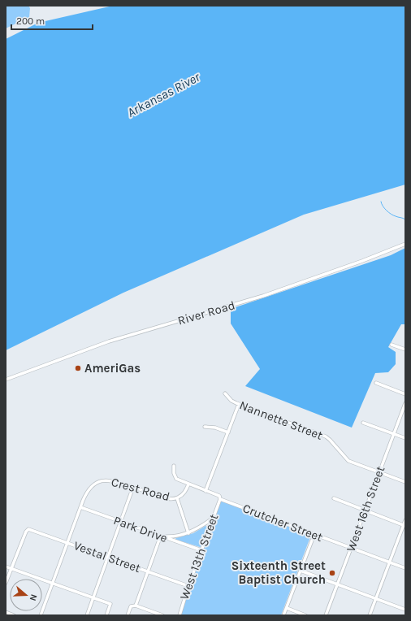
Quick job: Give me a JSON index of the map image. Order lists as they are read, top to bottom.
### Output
{
  "streets": {
    "street": [
      "River Road",
      "Nannette Street",
      "Crest Road",
      "West 16th Street",
      "Crutcher Street",
      "Park Drive",
      "Vestal Street",
      "West 13th Street"
    ]
  },
  "crossings": [
    ["Nannette Street", "West 16th Street"],
    ["Crest Road", "Crutcher Street"],
    ["Crest Road", "Park Drive"],
    ["Crest Road", "Vestal Street"],
    ["West 16th Street", "Crutcher Street"],
    ["Crutcher Street", "West 13th Street"],
    ["Park Drive", "West 13th Street"],
    ["Vestal Street", "West 13th Street"]
  ],
  "water": ["Arkansas River"],
  "places": ["AmeriGas", "Sixteenth Street Baptist Church"],
  "scale_bar": "200 m",
  "north": "right"
}
